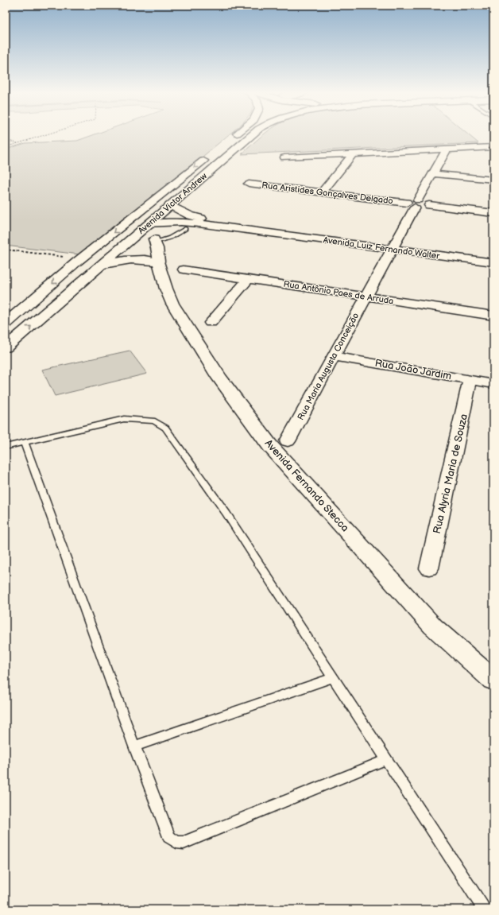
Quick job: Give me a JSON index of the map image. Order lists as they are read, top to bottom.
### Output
{
  "streets": {
    "main road": ["Avenida Victor Andrew", "Avenida Fernando Stecca"],
    "street": [
      "Rua Aristides Gonçalves Delgado",
      "Avenida Luiz Fernando Walter",
      "Rua Antônio Paes de Arruda",
      "Rua Maria Augusta Conceição",
      "Rua João Jardim",
      "Rua Alyria Maria de Souza"
    ]
  },
  "crossings": [
    ["Rua Aristides Gonçalves Delgado", "Rua Maria Augusta Conceição"],
    ["Avenida Victor Andrew", "Avenida Luiz Fernando Walter"],
    ["Avenida Luiz Fernando Walter", "Rua Maria Augusta Conceição"],
    ["Rua Antônio Paes de Arruda", "Rua Maria Augusta Conceição"],
    ["Rua Maria Augusta Conceição", "Rua João Jardim"],
    ["Rua João Jardim", "Rua Alyria Maria de Souza"]
  ]
}
